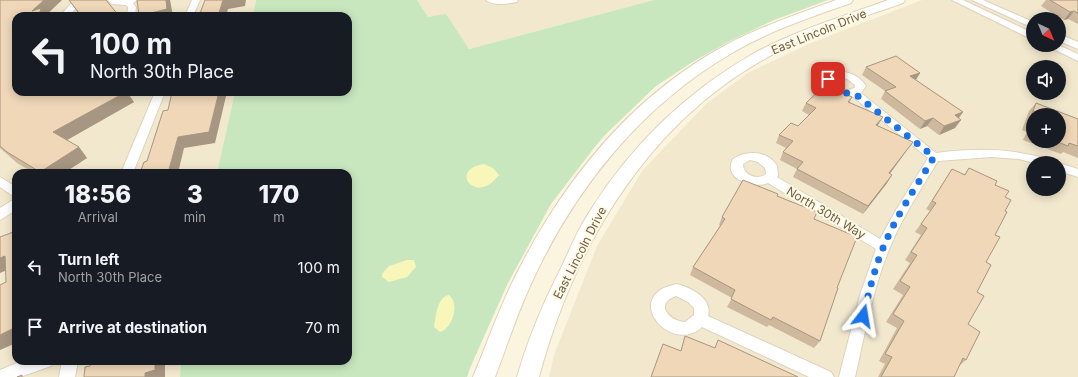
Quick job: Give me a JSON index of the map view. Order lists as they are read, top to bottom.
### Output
{
  "streets": {
    "main road": ["East Lincoln Drive"],
    "street": ["North 30th Way"]
  },
  "north": "bottom right",
  "page": {
    "map_buttons": ["+", "−"],
    "turn": ["100 m", "North 30th Place"],
    "eta": [
      "18:56",
      "Arrival",
      "3",
      "min",
      "170",
      "m"
    ],
    "list": [
      {
        "name": "Turn left",
        "note": "North 30th Place",
        "value": "100 m"
      },
      {
        "name": "Arrive at destination",
        "value": "70 m"
      }
    ]
  }
}
